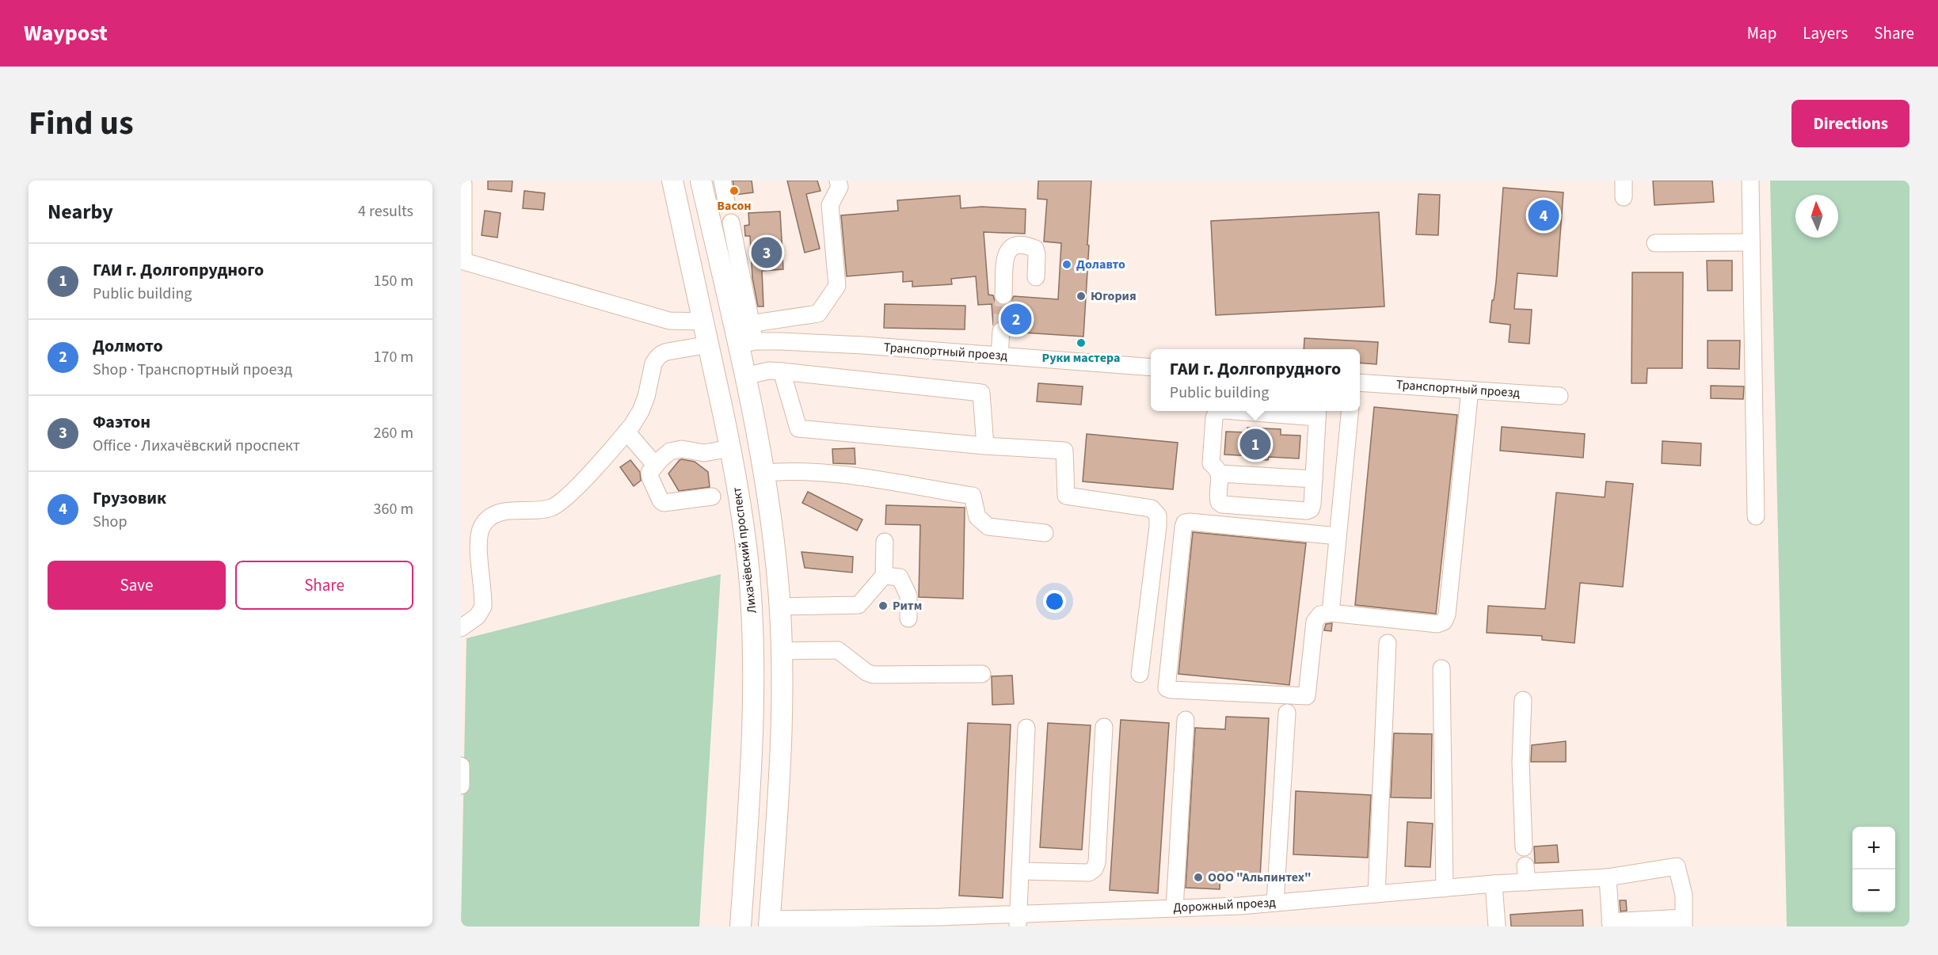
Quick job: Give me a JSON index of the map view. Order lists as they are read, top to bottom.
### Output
{
  "streets": {
    "main road": ["Лихачёвский проспект"],
    "street": ["Транспортный проезд", "Дорожный проезд"]
  },
  "places": [
    "Васон",
    "Долавто",
    "Югория",
    "Руки мастера",
    "Ритм",
    "ООО \"Альпинтех\""
  ],
  "north": "top",
  "page": {
    "header": "Waypost",
    "nav": ["Map", "Layers", "Share"],
    "title": "Find us",
    "buttons": [
      "Directions",
      ["Save", "Share"]
    ],
    "heading": ["Nearby", "4 results"],
    "pins": [
      "4",
      "3",
      "2",
      "1"
    ],
    "list": [
      {
        "mark": "1",
        "name": "ГАИ г. Долгопрудного",
        "note": "Public building",
        "value": "150 m"
      },
      {
        "mark": "2",
        "name": "Долмото",
        "note": "Shop · Транспортный проезд",
        "value": "170 m"
      },
      {
        "mark": "3",
        "name": "Фаэтон",
        "note": "Office · Лихачёвский проспект",
        "value": "260 m"
      },
      {
        "mark": "4",
        "name": "Грузовик",
        "note": "Shop",
        "value": "360 m"
      }
    ],
    "popup": ["ГАИ г. Долгопрудного", "Public building"],
    "map_buttons": ["+", "−"]
  }
}
